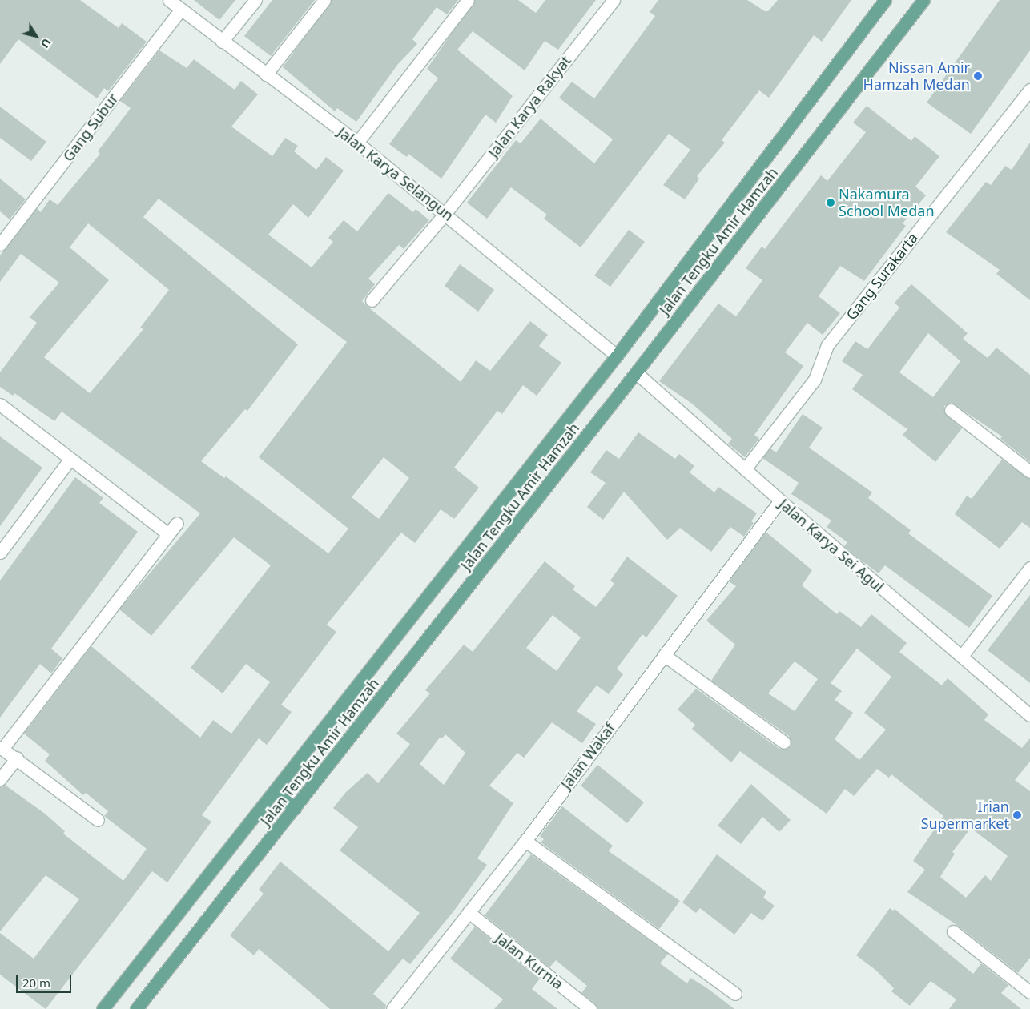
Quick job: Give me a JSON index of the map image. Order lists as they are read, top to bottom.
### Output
{
  "streets": {
    "main road": ["Jalan Tengku Amir Hamzah"],
    "street": [
      "Jalan Karya Rakyat",
      "Gang Subur",
      "Jalan Karya Selangun",
      "Gang Surakarta",
      "Jalan Karya Sei Agul",
      "Jalan Wakaf",
      "Jalan Kurnia"
    ]
  },
  "crossings": [
    ["Jalan Karya Rakyat", "Jalan Karya Selangun"],
    ["Gang Subur", "Jalan Karya Selangun"],
    ["Jalan Karya Selangun", "Jalan Tengku Amir Hamzah"],
    ["Jalan Tengku Amir Hamzah", "Jalan Karya Sei Agul"],
    ["Gang Surakarta", "Jalan Karya Sei Agul"],
    ["Jalan Karya Sei Agul", "Jalan Wakaf"],
    ["Jalan Wakaf", "Jalan Kurnia"]
  ],
  "places": ["Nissan Amir Hamzah Medan", "Nakamura School Medan", "Irian Supermarket"],
  "scale_bar": "20 m",
  "north": "bottom right"
}
